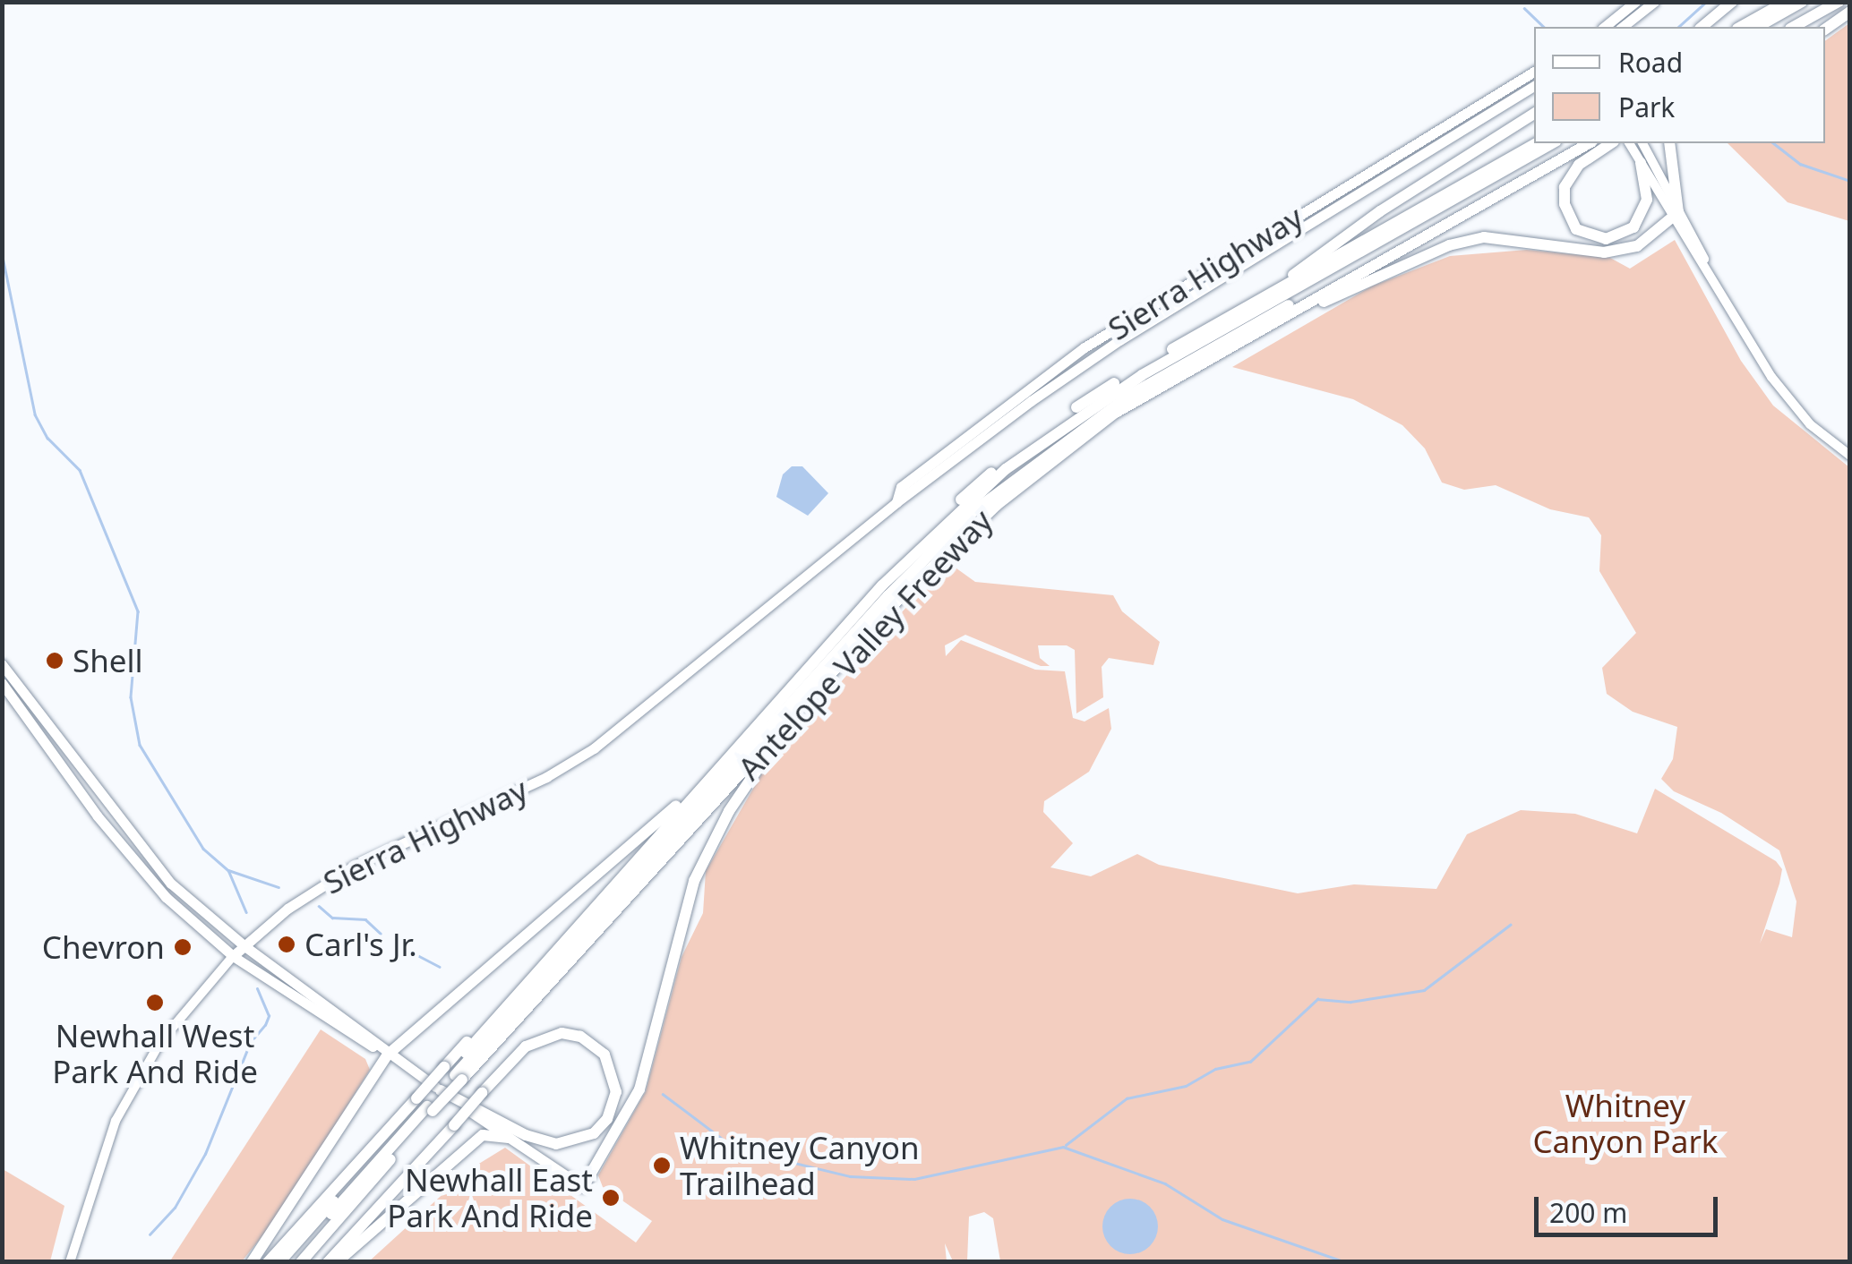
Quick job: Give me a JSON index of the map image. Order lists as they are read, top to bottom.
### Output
{
  "streets": {
    "highway": ["Antelope Valley Freeway"],
    "main road": ["Sierra Highway"]
  },
  "parks": ["Whitney Canyon Park"],
  "places": [
    "Shell",
    "Carl's Jr.",
    "Chevron",
    "Newhall West Park And Ride",
    "Whitney Canyon Trailhead",
    "Newhall East Park And Ride"
  ],
  "legend": ["Road", "Park"],
  "scale_bar": "200 m"
}
